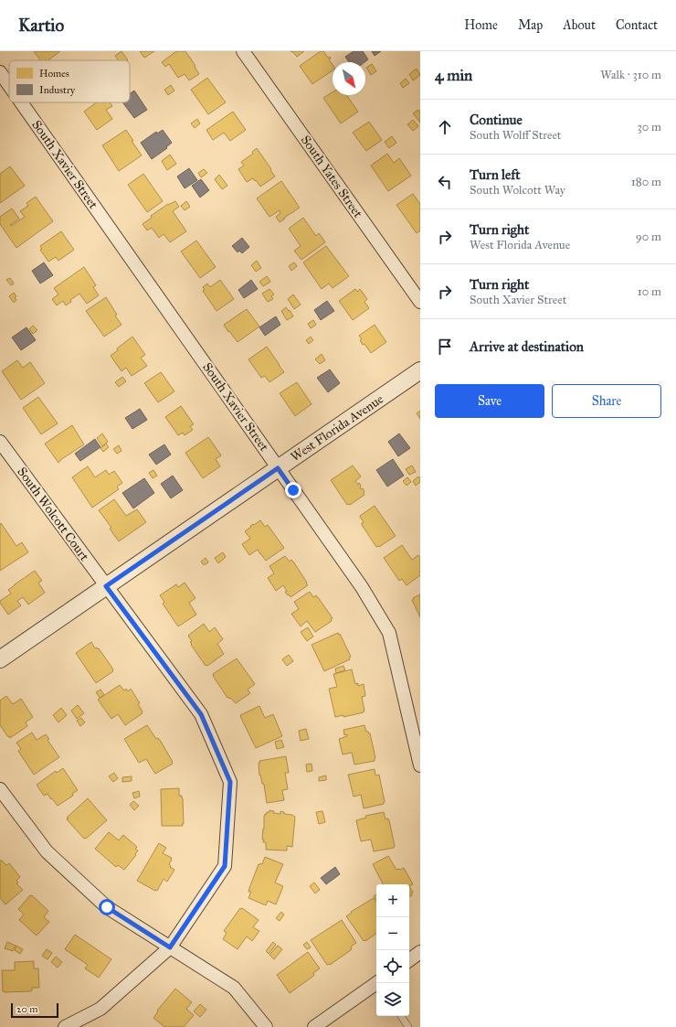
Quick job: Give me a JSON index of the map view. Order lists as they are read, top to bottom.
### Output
{
  "streets": {
    "street": [
      "South Xavier Street",
      "South Yates Street",
      "West Florida Avenue",
      "South Wolcott Court"
    ]
  },
  "crossings": [
    ["South Xavier Street", "West Florida Avenue"],
    ["West Florida Avenue", "South Wolcott Court"]
  ],
  "legend": ["Homes", "Industry"],
  "scale_bar": "20 m",
  "north": "bottom right",
  "page": {
    "header": "Kartio",
    "nav": [
      "Home",
      "Map",
      "About",
      "Contact"
    ],
    "heading": ["4 min", "Walk · 310 m"],
    "list": [
      ["Continue", "South Wolff Street", "30 m"],
      ["Turn left", "South Wolcott Way", "180 m"],
      ["Turn right", "West Florida Avenue", "90 m"],
      ["Turn right", "South Xavier Street", "10 m"],
      "Arrive at destination"
    ],
    "buttons": ["Save", "Share"],
    "map_buttons": ["+", "−"],
    "scale": "20 m"
  }
}
